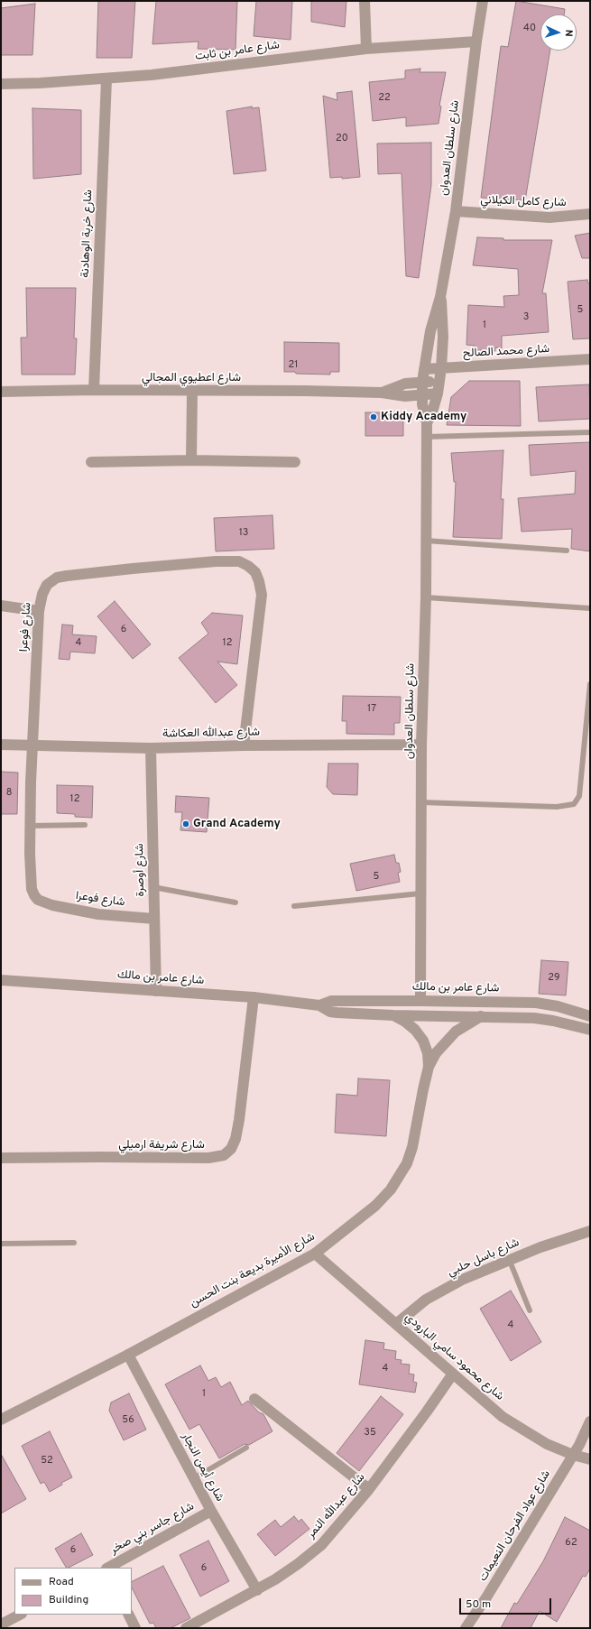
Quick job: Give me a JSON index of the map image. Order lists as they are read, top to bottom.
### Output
{
  "streets": {
    "street": [
      "شارع عامر بن ثابت",
      "شارع سلطان العدوان",
      "شارع كامل الكيلاني",
      "شارع خربة الوهادنة",
      "شارع محمد الصالح",
      "شارع اعطيوي المجالي",
      "شارع فوعرا",
      "شارع عبدالله العكاشة",
      "شارع أوصرة",
      "شارع عامر بن مالك",
      "شارع شريفة ارميلي",
      "شارع باسل حلبي",
      "شارع الأميرة بديعة بنت الحسن",
      "شارع محمود سامي البارودي",
      "شارع أيمن النجار",
      "شارع عبدالله النمر",
      "شارع عواد الفرحان النعيمات",
      "شارع جاسر بني صخر"
    ]
  },
  "crossings": [
    ["شارع عامر بن ثابت", "شارع سلطان العدوان"],
    ["شارع عامر بن ثابت", "شارع خربة الوهادنة"],
    ["شارع سلطان العدوان", "شارع كامل الكيلاني"],
    ["شارع سلطان العدوان", "شارع محمد الصالح"],
    ["شارع سلطان العدوان", "شارع اعطيوي المجالي"],
    ["شارع سلطان العدوان", "شارع عبدالله العكاشة"],
    ["شارع سلطان العدوان", "شارع عامر بن مالك"],
    ["شارع خربة الوهادنة", "شارع اعطيوي المجالي"],
    ["شارع فوعرا", "شارع عبدالله العكاشة"],
    ["شارع فوعرا", "شارع أوصرة"],
    ["شارع عبدالله العكاشة", "شارع أوصرة"],
    ["شارع أوصرة", "شارع عامر بن مالك"],
    ["شارع عامر بن مالك", "شارع شريفة ارميلي"],
    ["شارع عامر بن مالك", "شارع الأميرة بديعة بنت الحسن"],
    ["شارع باسل حلبي", "شارع محمود سامي البارودي"],
    ["شارع الأميرة بديعة بنت الحسن", "شارع محمود سامي البارودي"],
    ["شارع الأميرة بديعة بنت الحسن", "شارع أيمن النجار"],
    ["شارع محمود سامي البارودي", "شارع عبدالله النمر"],
    ["شارع محمود سامي البارودي", "شارع عواد الفرحان النعيمات"],
    ["شارع أيمن النجار", "شارع عبدالله النمر"],
    ["شارع أيمن النجار", "شارع جاسر بني صخر"]
  ],
  "places": ["Kiddy Academy", "Grand Academy"],
  "house_numbers": [
    "40",
    "22",
    "20",
    "5",
    "3",
    "1",
    "21",
    "13",
    "6",
    "4",
    "12",
    "17",
    "8",
    "12",
    "5",
    "29",
    "4",
    "4",
    "1",
    "56",
    "35",
    "52",
    "62",
    "6",
    "6"
  ],
  "legend": ["Road", "Building"],
  "scale_bar": "50 m",
  "north": "right"
}
